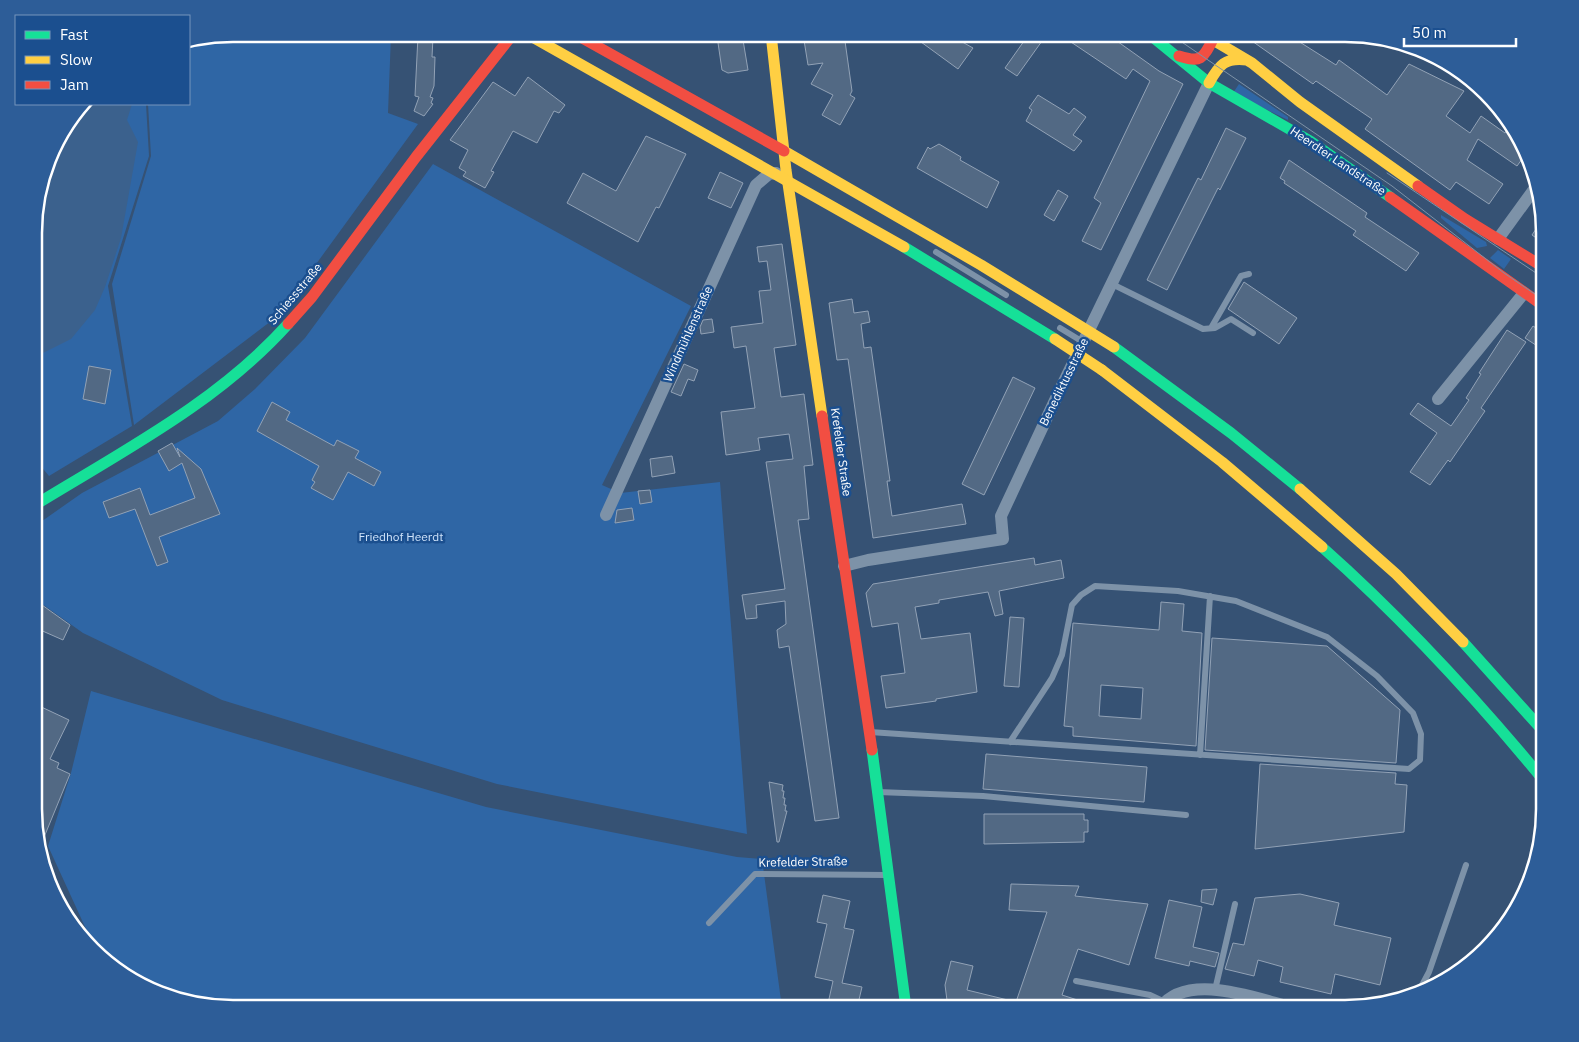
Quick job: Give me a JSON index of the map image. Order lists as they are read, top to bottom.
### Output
{
  "streets": {
    "main road": ["Heerdter Landstraße", "Schiessstraße", "Krefelder Straße"],
    "street": ["Windmühlenstraße", "Benediktusstraße"]
  },
  "crossings": [
    ["Heerdter Landstraße", "Benediktusstraße"],
    ["Windmühlenstraße", "Krefelder Straße"],
    ["Benediktusstraße", "Krefelder Straße"]
  ],
  "parks": ["Friedhof Heerdt"],
  "legend": ["Fast", "Slow", "Jam"],
  "scale_bar": "50 m"
}
